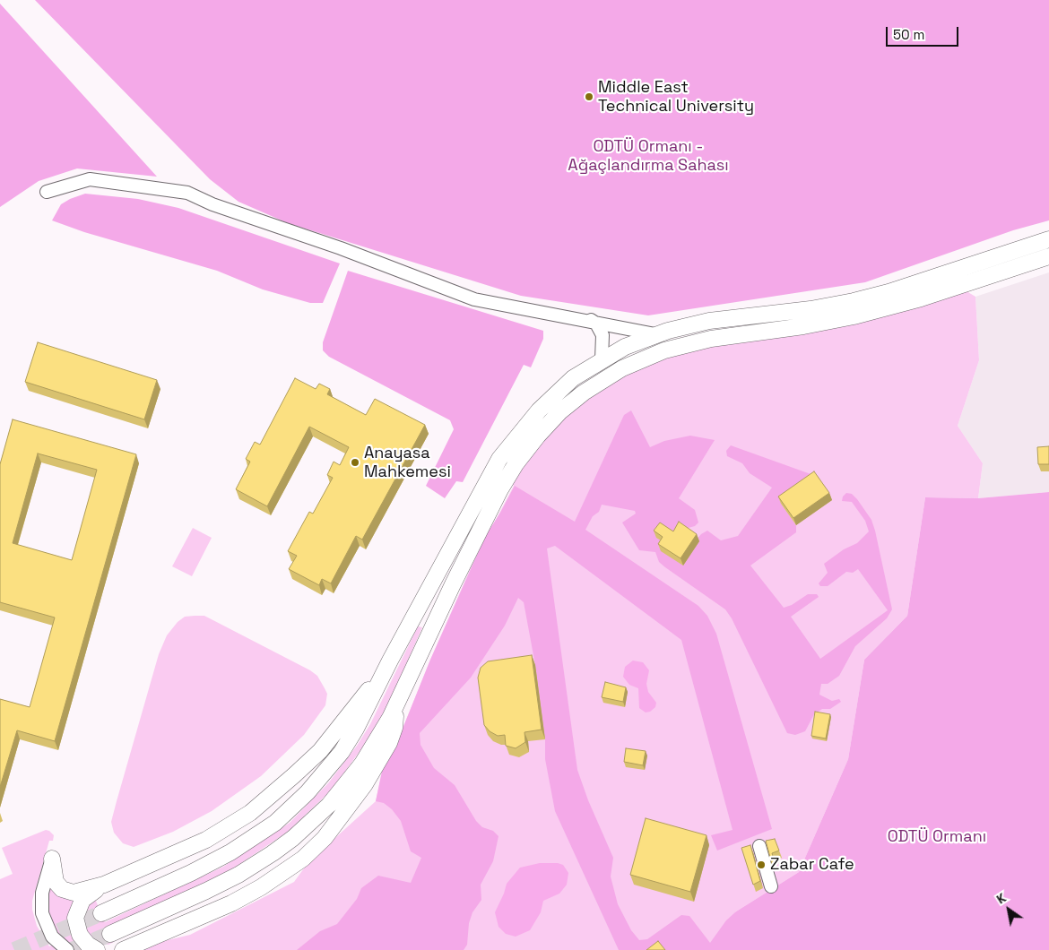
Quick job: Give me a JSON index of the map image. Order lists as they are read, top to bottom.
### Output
{
  "parks": ["ODTÜ Ormanı - Ağaçlandırma Sahası", "ODTÜ Ormanı"],
  "places": ["Middle East Technical University", "Anayasa Mahkemesi", "Zabar Cafe"],
  "scale_bar": "50 m",
  "north": "top left"
}
